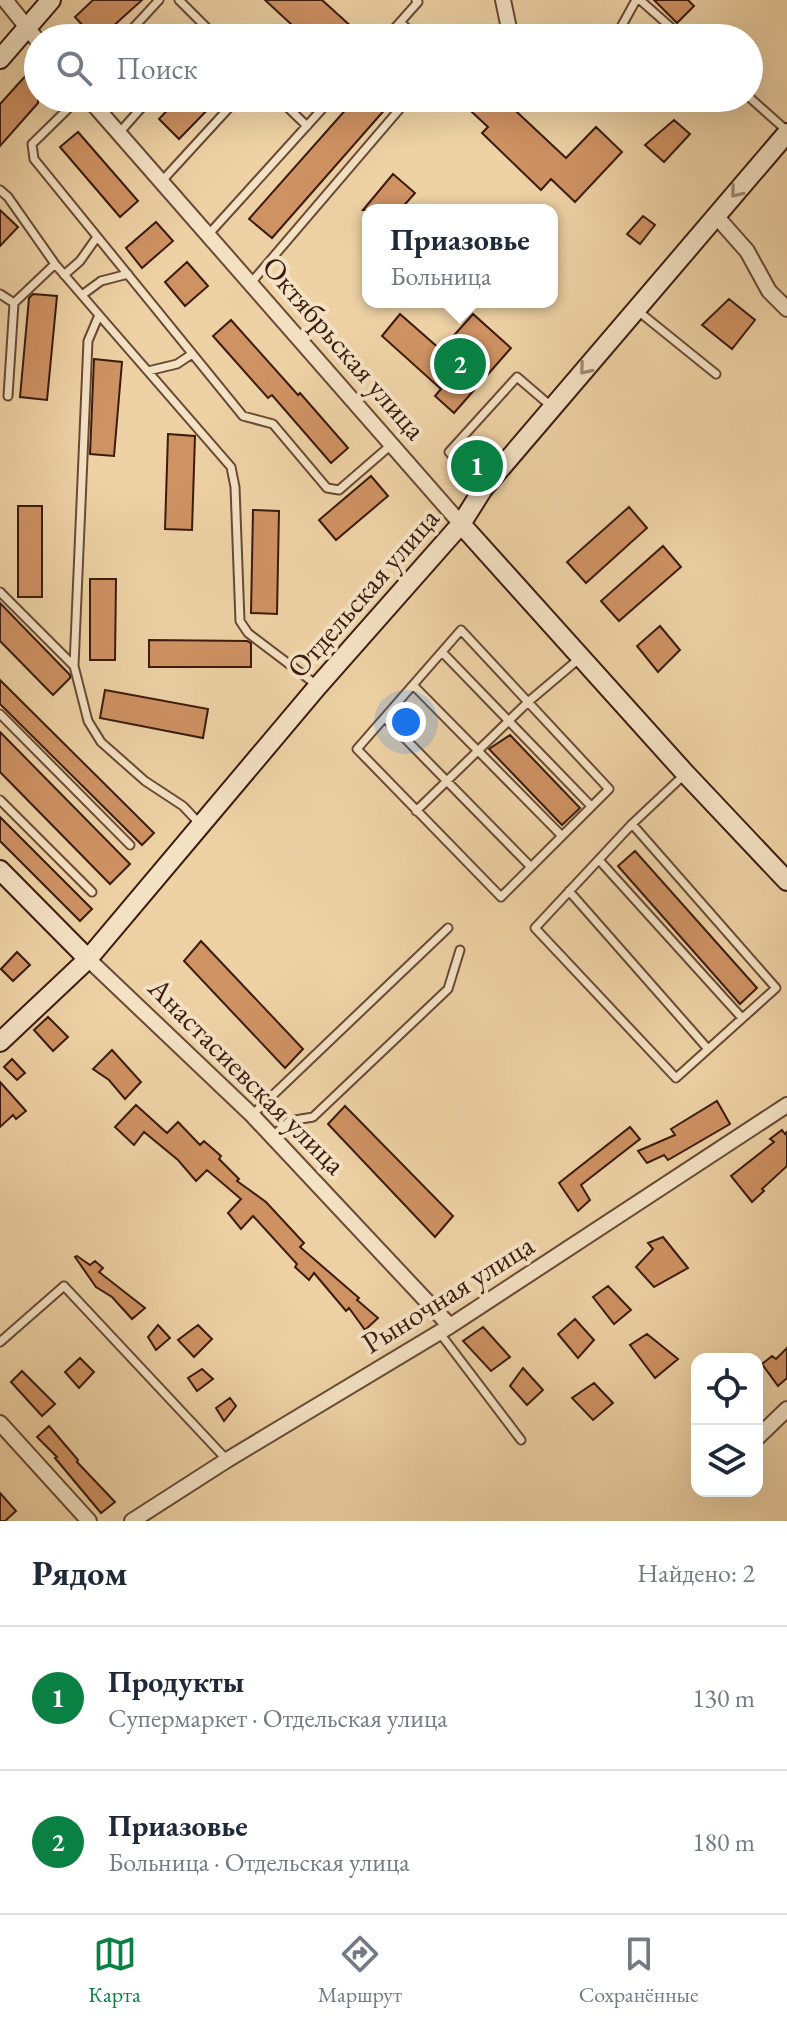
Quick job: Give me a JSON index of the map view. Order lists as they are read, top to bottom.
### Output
{
  "streets": {
    "street": [
      "Октябрьская улица",
      "Отдельская улица",
      "Анастасиевская улица",
      "Рыночная улица"
    ]
  },
  "crossings": [
    ["Октябрьская улица", "Отдельская улица"],
    ["Отдельская улица", "Анастасиевская улица"],
    ["Анастасиевская улица", "Рыночная улица"]
  ],
  "page": {
    "search": "Поиск",
    "popup": ["Приазовье", "Больница"],
    "pins": ["2", "1"],
    "heading": ["Рядом", "Найдено: 2"],
    "list": [
      {
        "mark": "1",
        "name": "Продукты",
        "note": "Супермаркет · Отдельская улица",
        "value": "130 m"
      },
      {
        "mark": "2",
        "name": "Приазовье",
        "note": "Больница · Отдельская улица",
        "value": "180 m"
      }
    ],
    "nav": ["Карта", "Маршрут", "Сохранённые"]
  }
}
